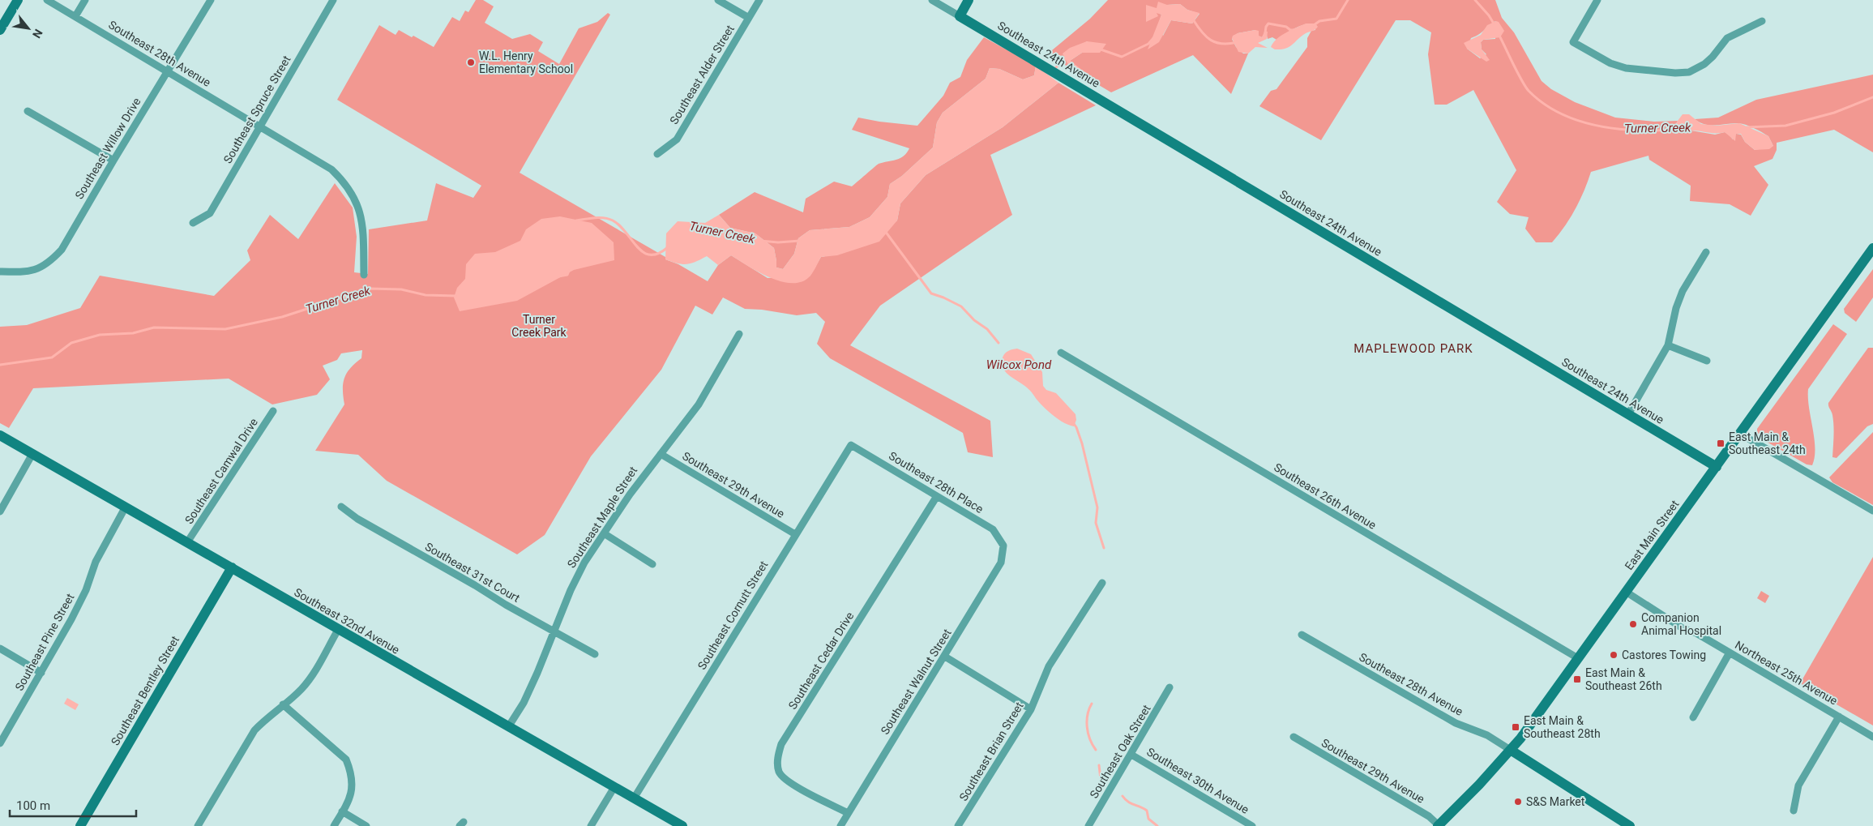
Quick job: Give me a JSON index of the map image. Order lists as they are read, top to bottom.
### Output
{
  "streets": {
    "main road": [
      "Southeast 24th Avenue",
      "East Main Street",
      "Southeast 32nd Avenue",
      "Southeast Bentley Street"
    ],
    "street": [
      "Southeast 28th Avenue",
      "Southeast Alder Street",
      "Southeast Spruce Street",
      "Southeast Willow Drive",
      "Southeast Camwal Drive",
      "Southeast 28th Place",
      "Southeast 29th Avenue",
      "Southeast 26th Avenue",
      "Southeast Maple Street",
      "Southeast 31st Court",
      "Southeast Cornutt Street",
      "Southeast Pine Street",
      "Southeast Cedar Drive",
      "Northeast 25th Avenue",
      "Southeast Walnut Street",
      "Southeast Brian Street",
      "Southeast Oak Street",
      "Southeast 30th Avenue"
    ]
  },
  "crossings": [
    ["Southeast 28th Avenue", "Southeast Spruce Street"],
    ["Southeast 28th Avenue", "Southeast Willow Drive"],
    ["Southeast 28th Avenue", "East Main Street"],
    ["Southeast 24th Avenue", "East Main Street"],
    ["Southeast Camwal Drive", "Southeast 32nd Avenue"],
    ["Southeast 28th Place", "Southeast Cornutt Street"],
    ["Southeast 28th Place", "Southeast Cedar Drive"],
    ["Southeast 28th Place", "Southeast Walnut Street"],
    ["Southeast 29th Avenue", "Southeast Maple Street"],
    ["Southeast 29th Avenue", "East Main Street"],
    ["Southeast 29th Avenue", "Southeast Cornutt Street"],
    ["Southeast 26th Avenue", "East Main Street"],
    ["Southeast Maple Street", "Southeast 31st Court"],
    ["Southeast Maple Street", "Southeast 32nd Avenue"],
    ["East Main Street", "Northeast 25th Avenue"],
    ["Southeast Cornutt Street", "Southeast 32nd Avenue"],
    ["Southeast 32nd Avenue", "Southeast Pine Street"],
    ["Southeast 32nd Avenue", "Southeast Bentley Street"],
    ["Southeast Cedar Drive", "Southeast Walnut Street"],
    ["Southeast Oak Street", "Southeast 30th Avenue"]
  ],
  "districts": ["MAPLEWOOD PARK"],
  "water": ["Turner Creek", "Wilcox Pond"],
  "parks": ["Turner Creek Park"],
  "places": {
    "other": [
      "W.L. Henry Elementary School",
      "Companion Animal Hospital",
      "Castores Towing",
      "S&S Market"
    ],
    "transit": ["East Main & Southeast 24th", "East Main & Southeast 26th", "East Main & Southeast 28th"]
  },
  "scale_bar": "100 m",
  "north": "bottom right"
}
